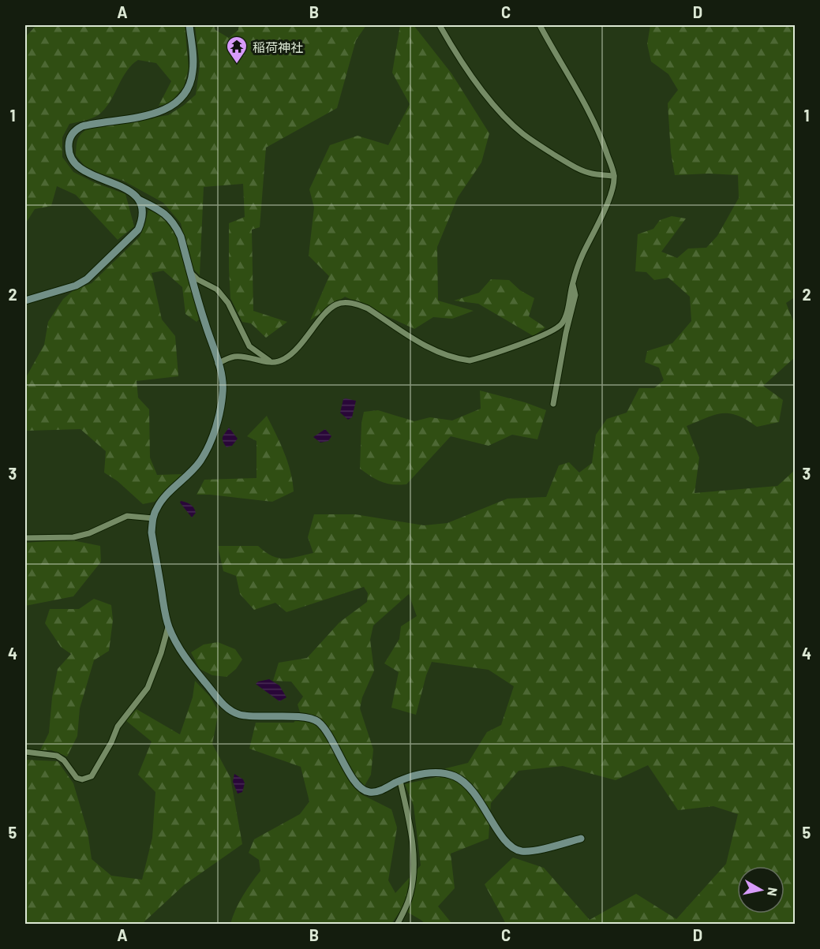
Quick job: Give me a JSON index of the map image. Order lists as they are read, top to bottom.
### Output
{
  "places": {
    "temple": ["稲荷神社"]
  },
  "north": "right",
  "grid": {
    "columns": [
      "A",
      "B",
      "C",
      "D"
    ],
    "rows": [
      "1",
      "2",
      "3",
      "4",
      "5"
    ]
  }
}
